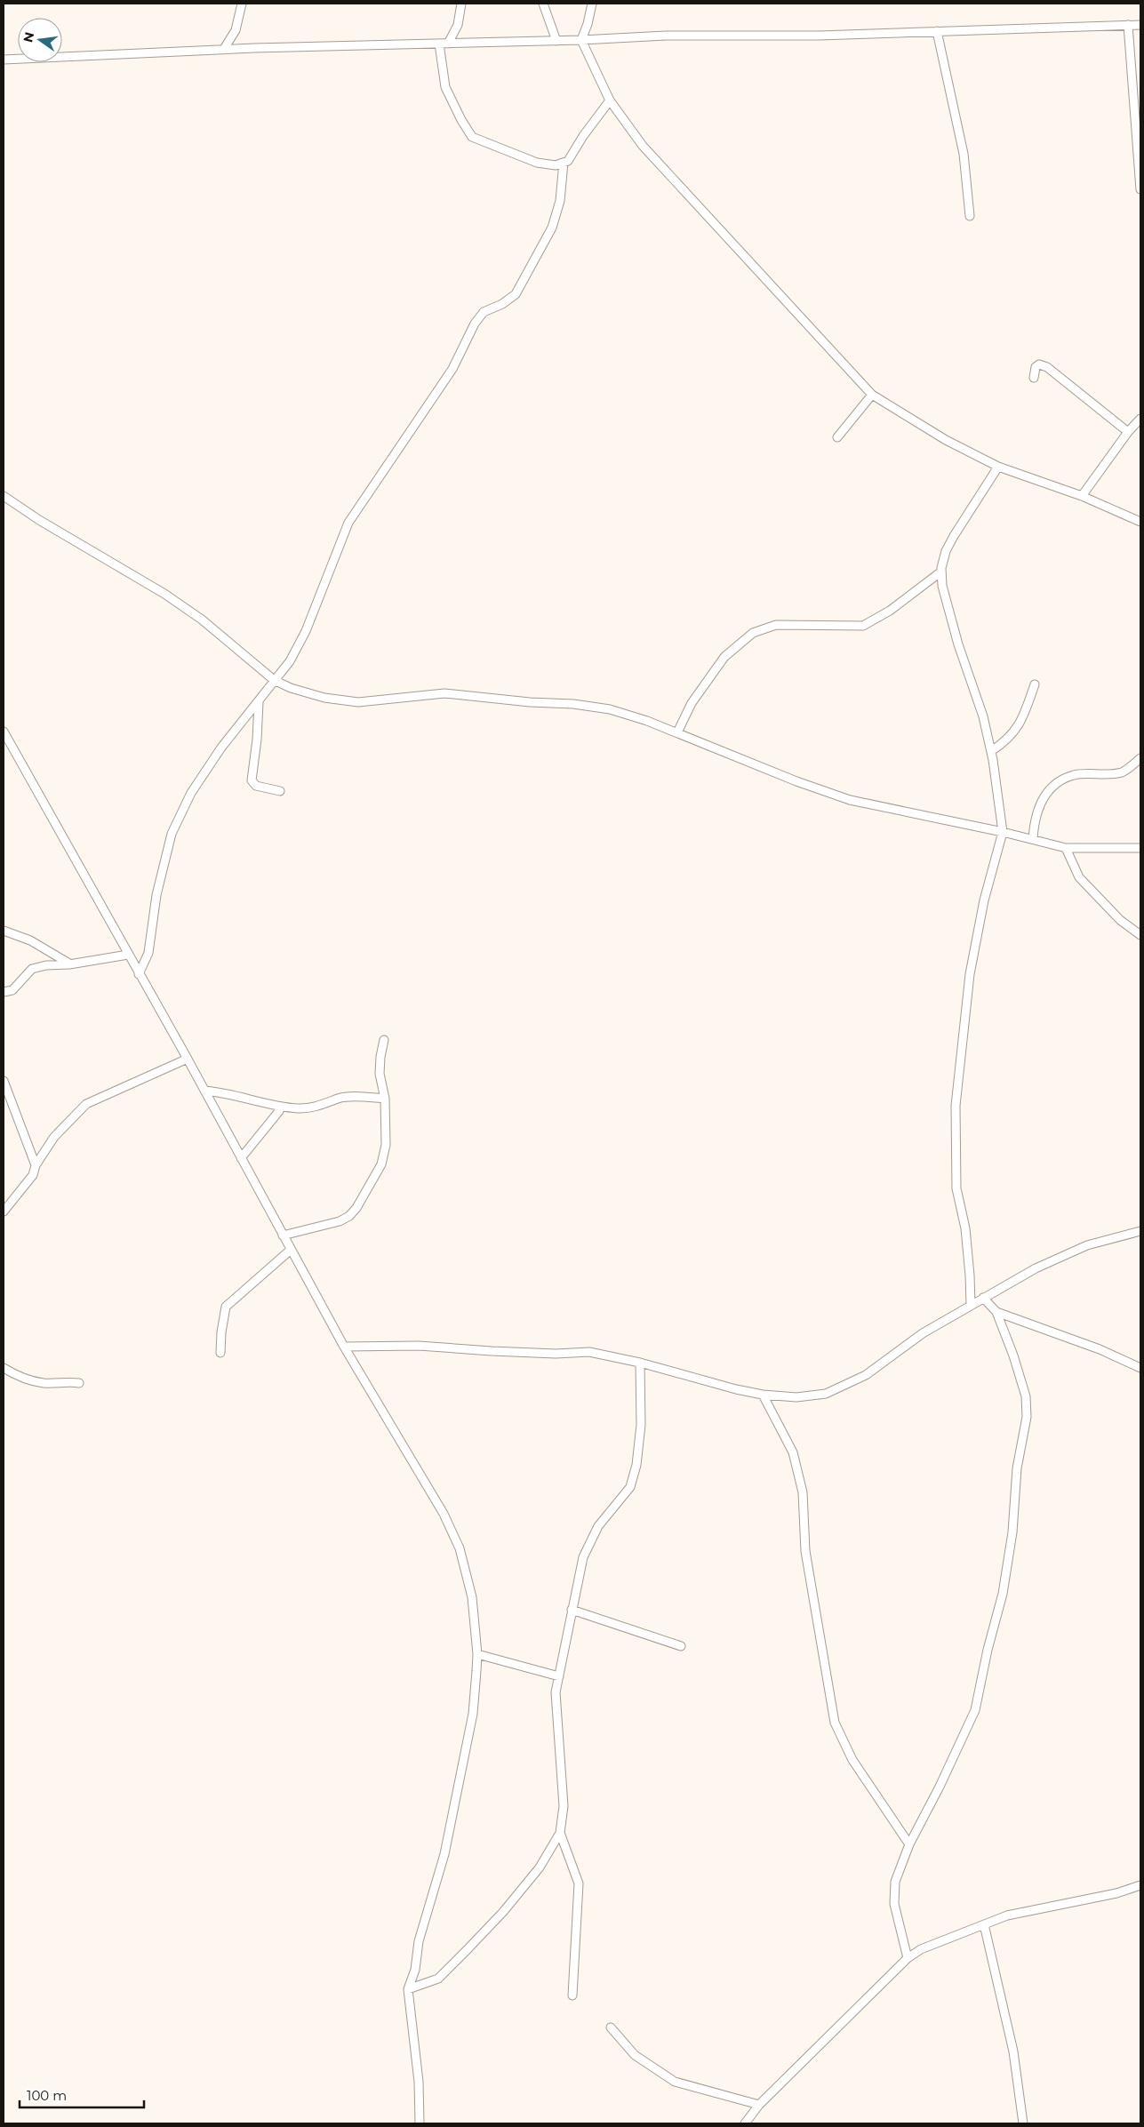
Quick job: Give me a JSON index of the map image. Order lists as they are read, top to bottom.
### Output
{
  "scale_bar": "100 m",
  "north": "left"
}
